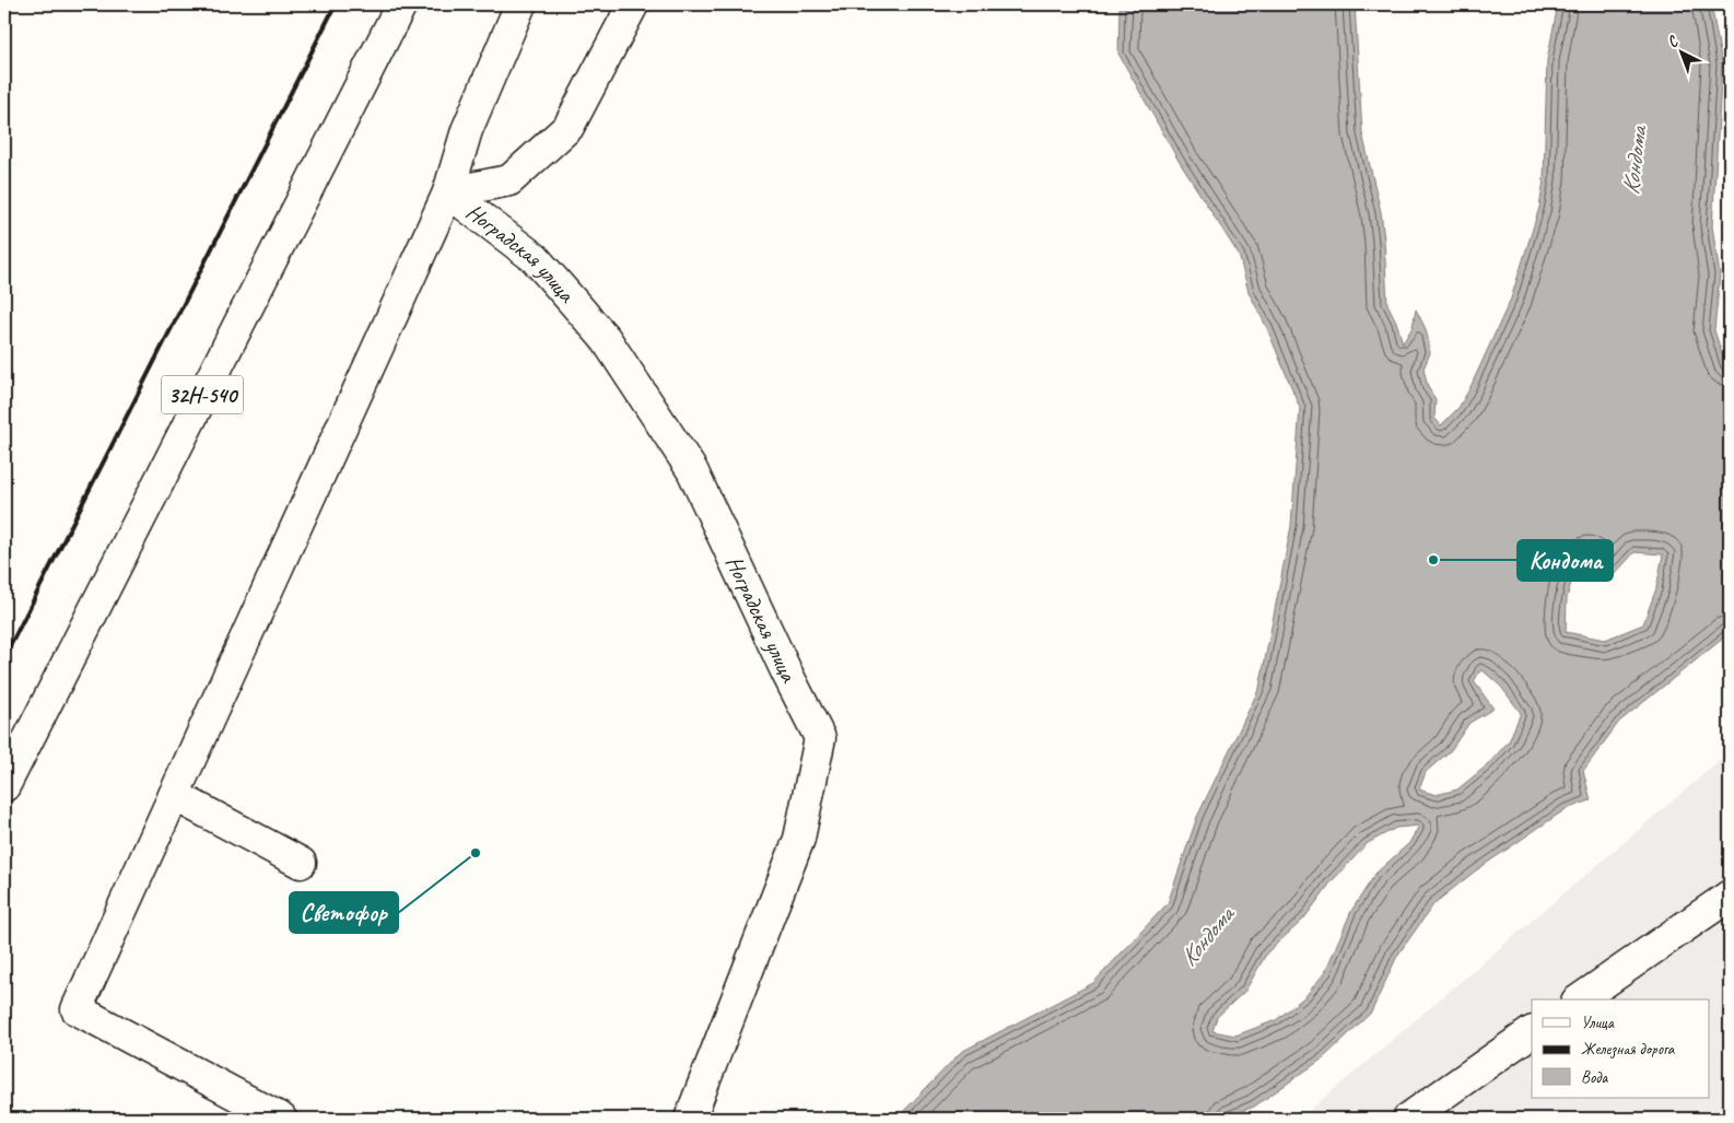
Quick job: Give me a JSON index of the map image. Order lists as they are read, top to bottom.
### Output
{
  "streets": {
    "main road": ["Ноградская улица", "32Н-540"]
  },
  "water": ["Кондома"],
  "places": ["Кондома", "Светофор"],
  "legend": ["Улица", "Железная дорога", "Вода"],
  "north": "top left"
}
